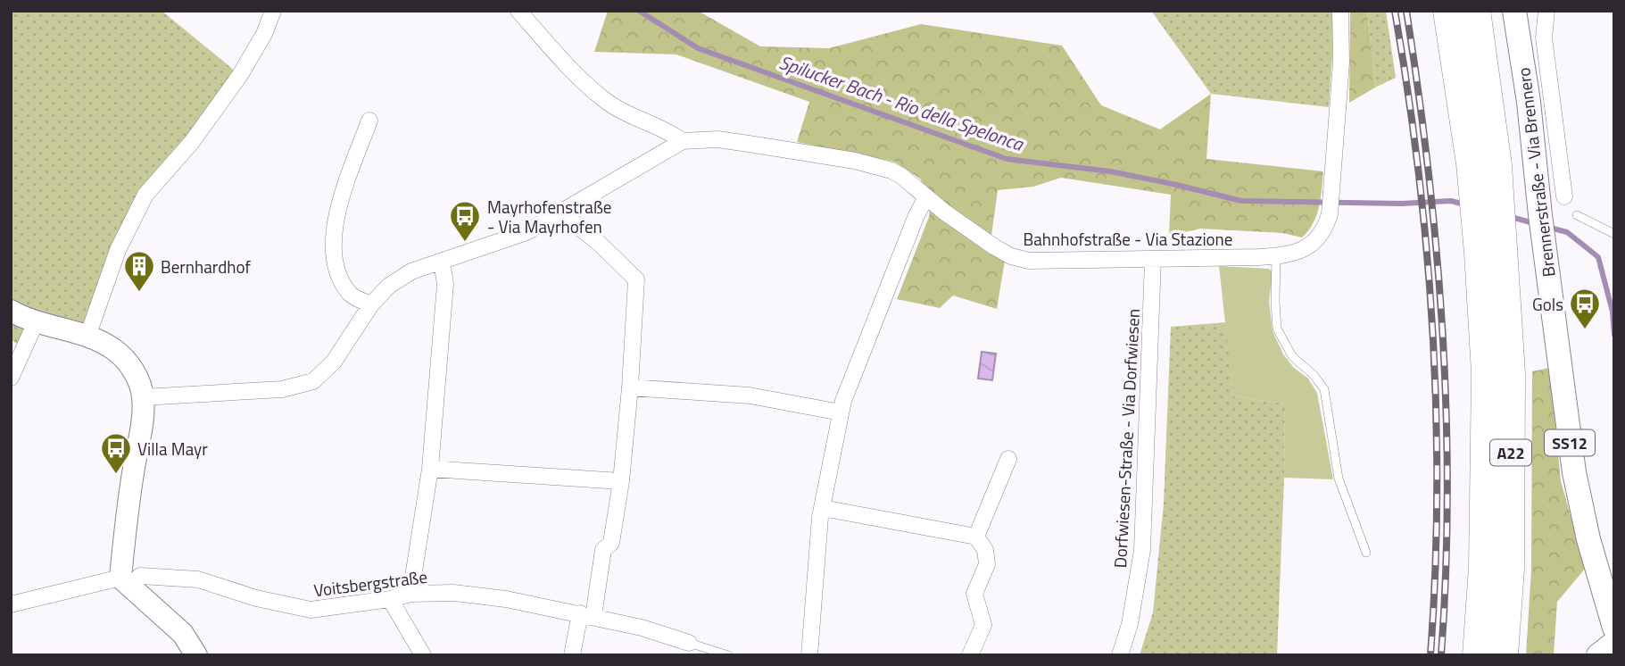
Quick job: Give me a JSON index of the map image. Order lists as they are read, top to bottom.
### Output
{
  "streets": {
    "highway": ["A22"],
    "main road": ["Brennerstraße - Via Brennero", "SS12"],
    "street": ["Bahnhofstraße - Via Stazione", "Dorfwiesen-Straße - Via Dorfwiesen", "Voitsbergstraße"]
  },
  "crossings": [
    ["Bahnhofstraße - Via Stazione", "Dorfwiesen-Straße - Via Dorfwiesen"]
  ],
  "water": ["Spilucker Bach - Rio della Spelonca"],
  "places": {
    "bus stop": ["Mayrhofenstraße - Via Mayrhofen", "Gols", "Villa Mayr"],
    "building": ["Bernhardhof"]
  }
}
